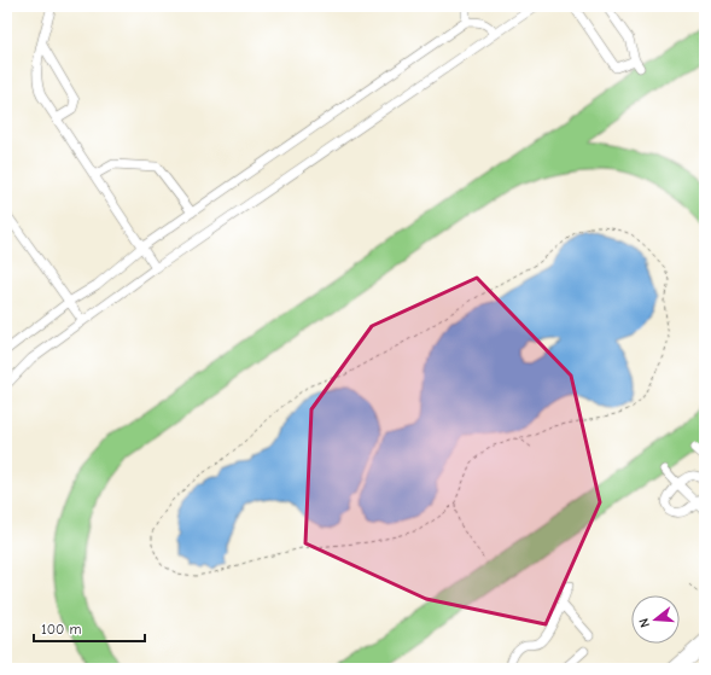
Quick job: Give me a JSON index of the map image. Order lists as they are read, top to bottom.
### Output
{
  "scale_bar": "100 m",
  "north": "left"
}
